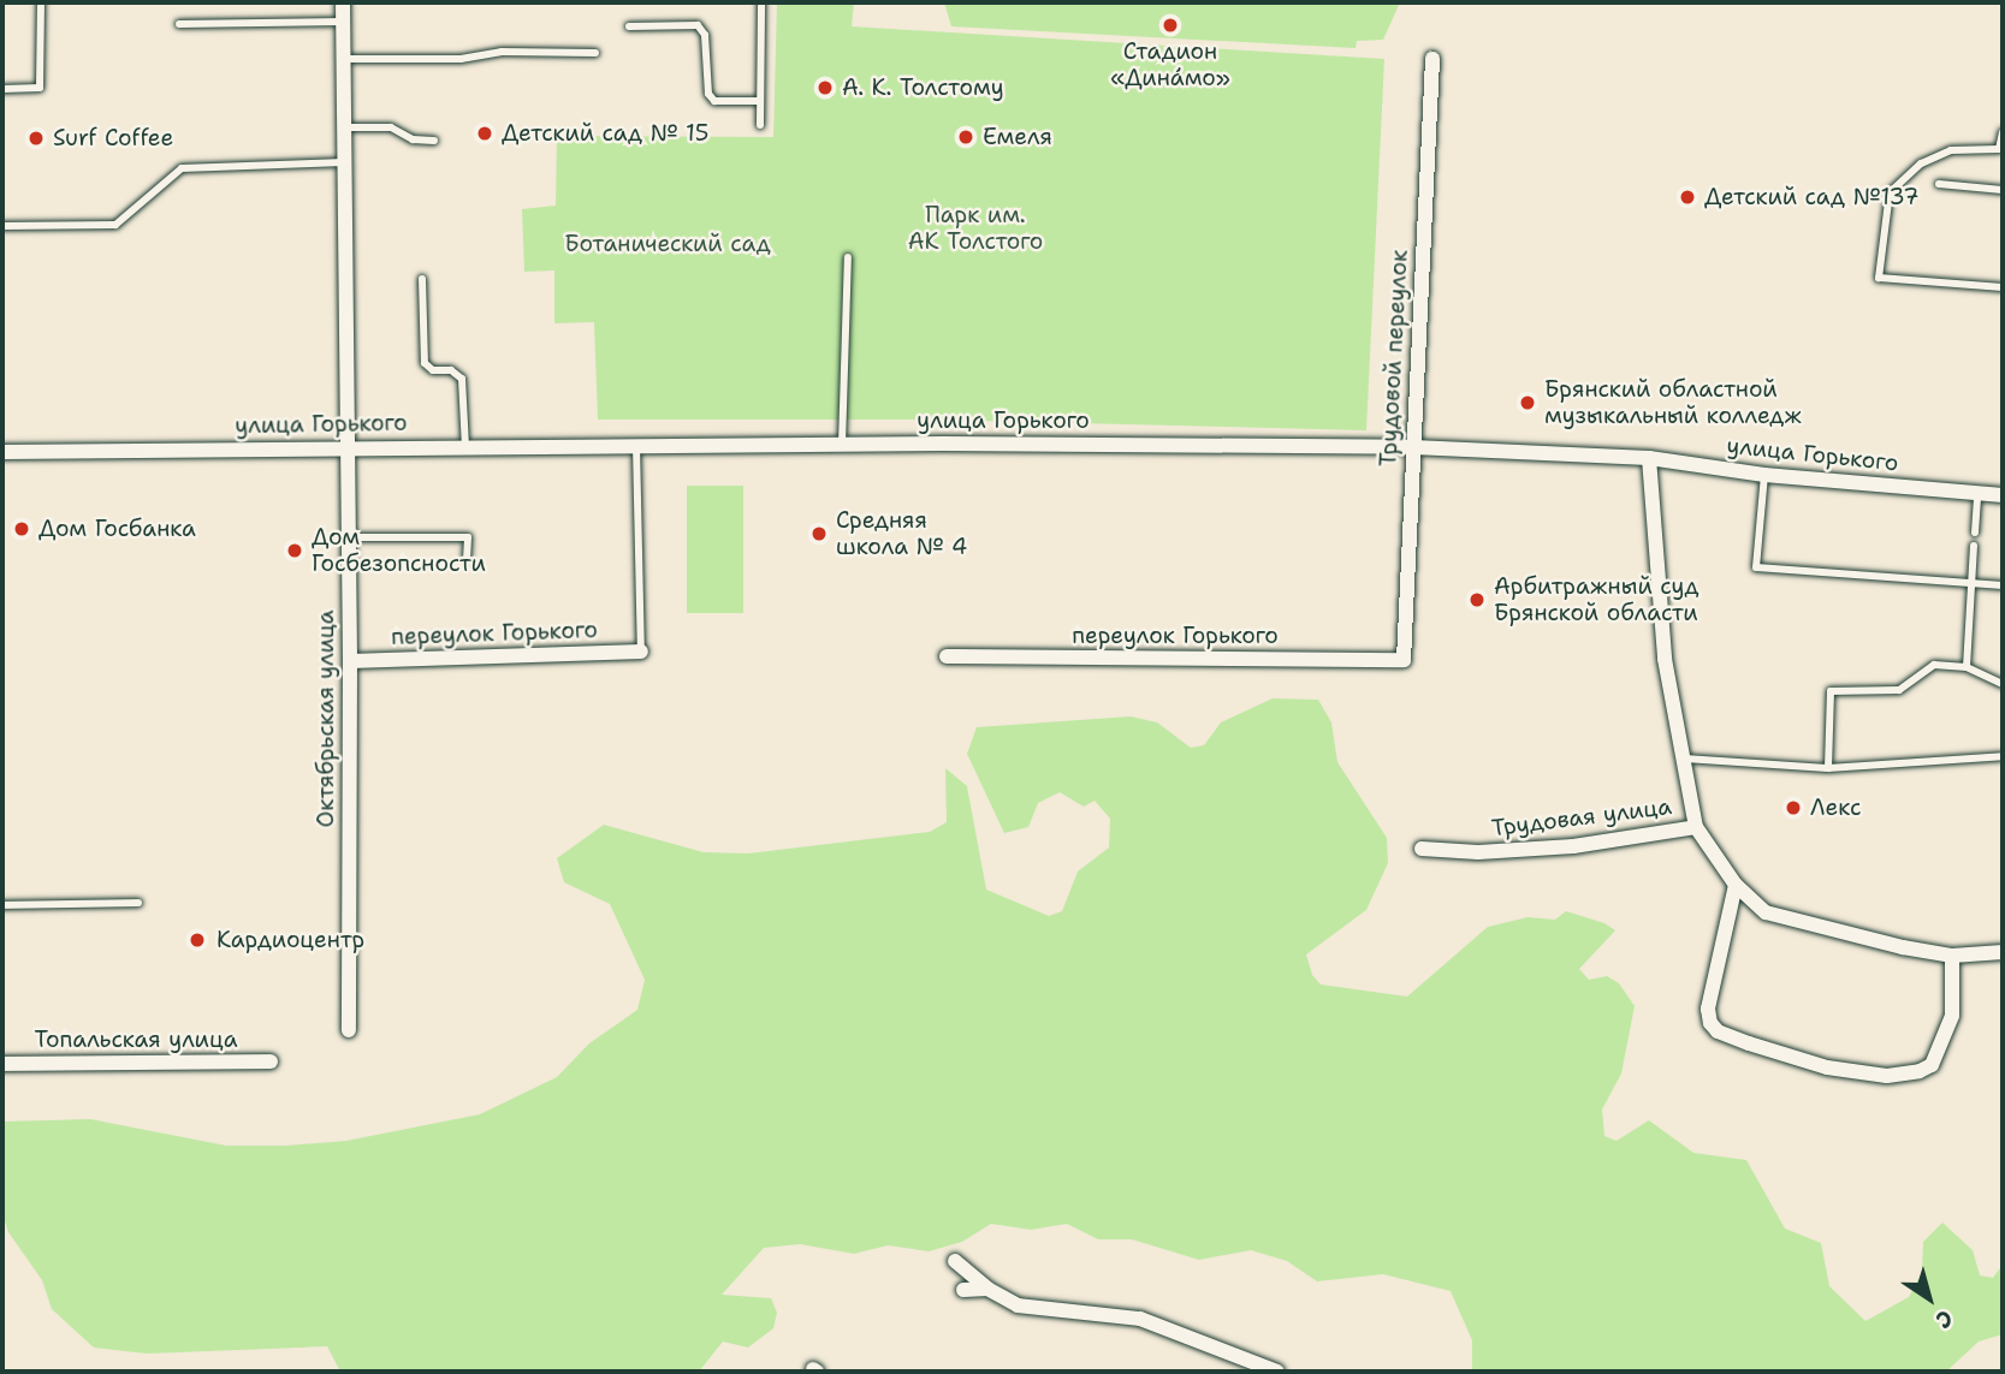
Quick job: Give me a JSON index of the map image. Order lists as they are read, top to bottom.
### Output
{
  "streets": {
    "street": [
      "Трудовой переулок",
      "улица Горького",
      "переулок Горького",
      "Октябрьская улица",
      "Трудовая улица",
      "Топальская улица"
    ]
  },
  "crossings": [
    ["Трудовой переулок", "улица Горького"],
    ["Трудовой переулок", "переулок Горького"],
    ["улица Горького", "Октябрьская улица"],
    ["улица Горького", "Трудовая улица"],
    ["переулок Горького", "Октябрьская улица"]
  ],
  "parks": ["Парк им. АК Толстого", "Ботанический сад"],
  "places": [
    "Стадион «Дина́мо»",
    "А. К. Толстому",
    "Детский сад № 15",
    "Емеля",
    "Surf Coffee",
    "Детский сад №137",
    "Брянский областной музыкальный колледж",
    "Дом Госбанка",
    "Средняя школа № 4",
    "Дом Госбезопсности",
    "Арбитражный суд Брянской области",
    "Лекс",
    "Кардиоцентр"
  ],
  "north": "bottom right"
}
